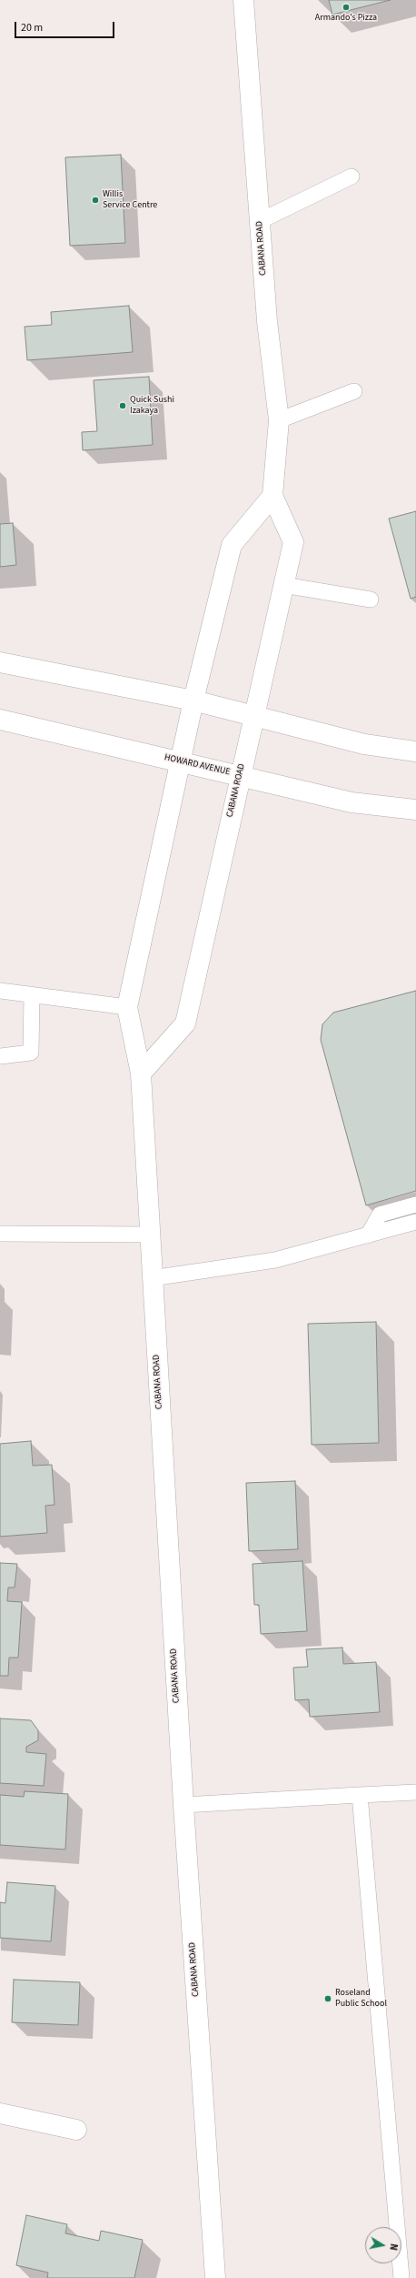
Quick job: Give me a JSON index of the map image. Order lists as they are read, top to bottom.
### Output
{
  "streets": {
    "main road": ["CABANA ROAD", "HOWARD AVENUE"]
  },
  "crossings": [
    ["CABANA ROAD", "HOWARD AVENUE"]
  ],
  "places": [
    "Armando's Pizza",
    "Willis Service Centre",
    "Quick Sushi Izakaya",
    "Roseland Public School"
  ],
  "scale_bar": "20 m",
  "north": "right"
}
